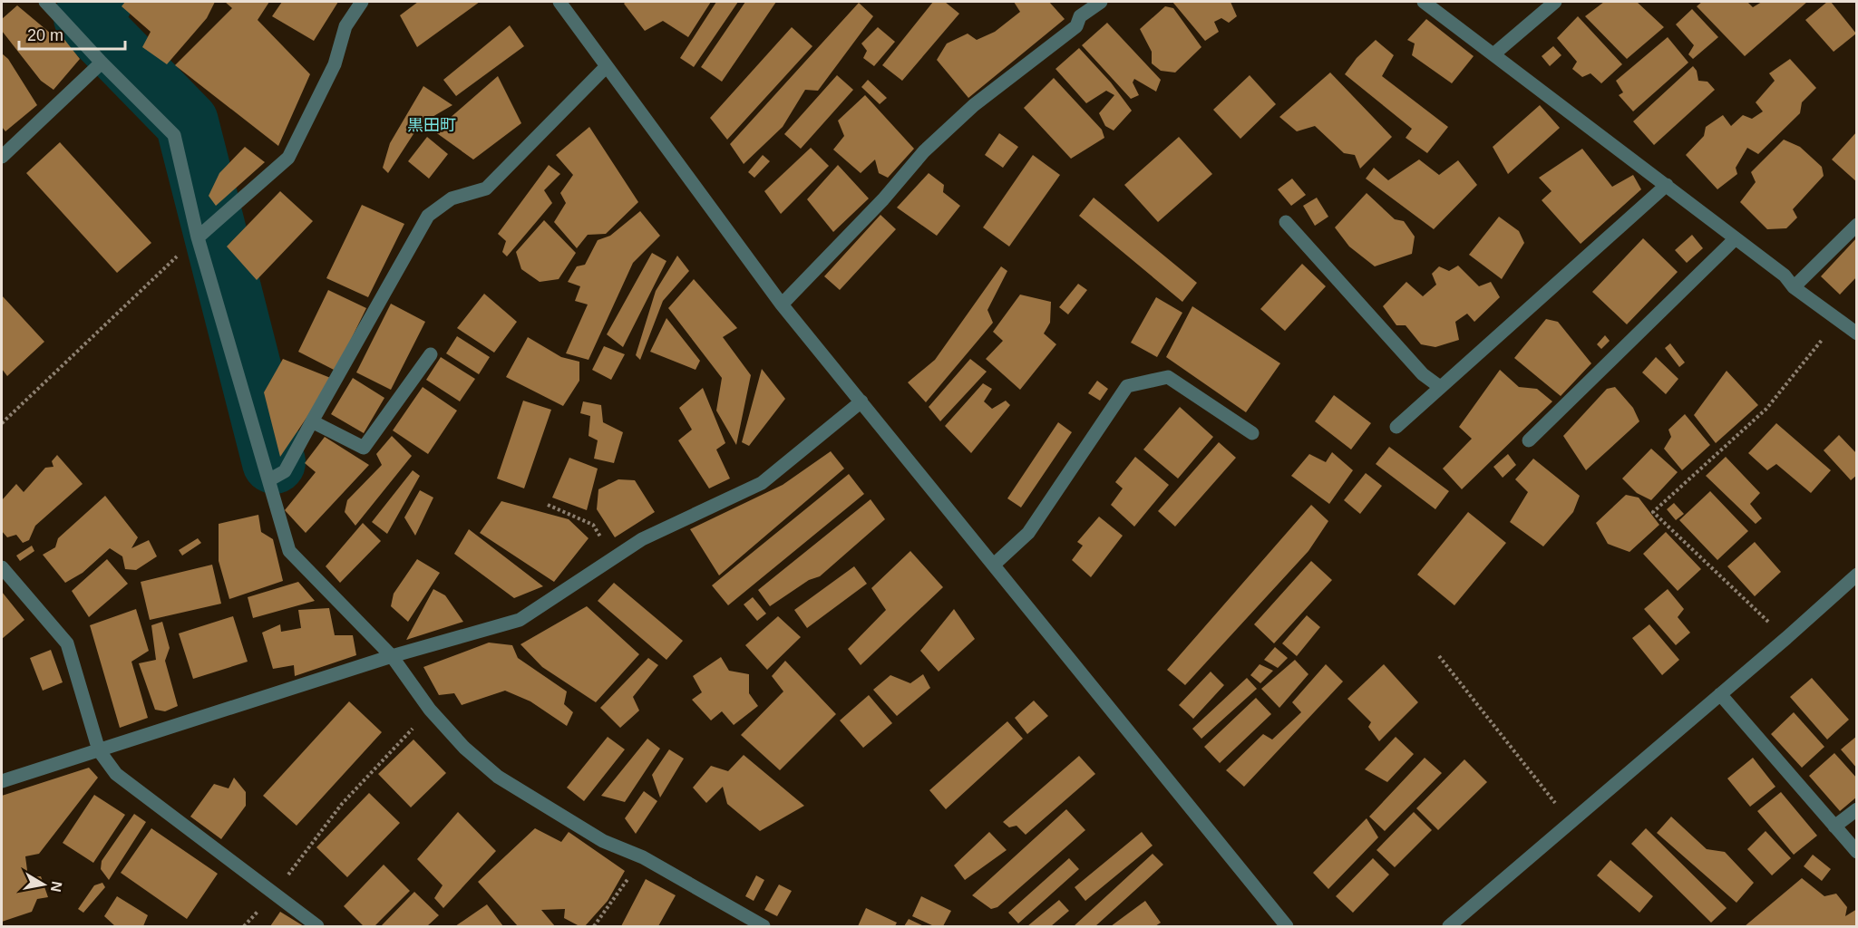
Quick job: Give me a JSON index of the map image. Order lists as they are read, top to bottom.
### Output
{
  "districts": ["黒田町"],
  "scale_bar": "20 m",
  "north": "right"
}
